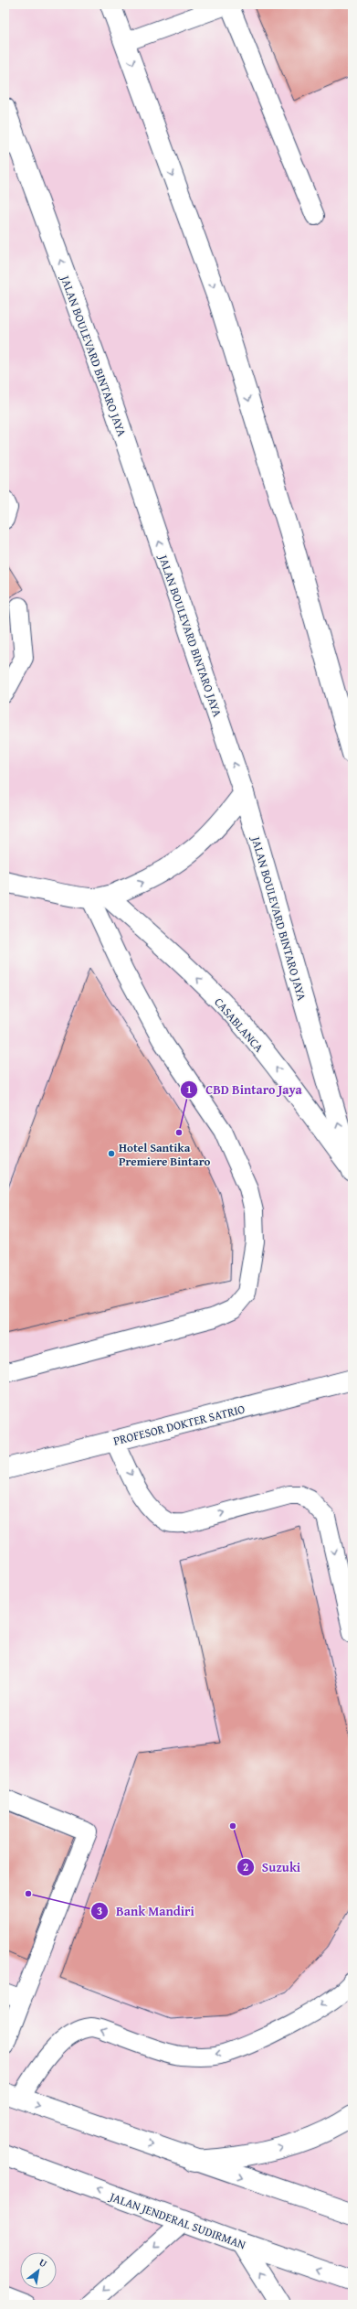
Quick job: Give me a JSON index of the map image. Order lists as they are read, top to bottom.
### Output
{
  "streets": {
    "main road": [
      "JALAN BOULEVARD BINTARO JAYA",
      "CASABLANCA",
      "PROFESOR DOKTER SATRIO",
      "JALAN JENDERAL SUDIRMAN"
    ]
  },
  "crossings": [
    ["JALAN BOULEVARD BINTARO JAYA", "CASABLANCA"]
  ],
  "one_way": ["CASABLANCA"],
  "places": [
    "CBD Bintaro Jaya",
    "Hotel Santika Premiere Bintaro",
    "Suzuki",
    "Bank Mandiri"
  ],
  "north": "top right"
}
